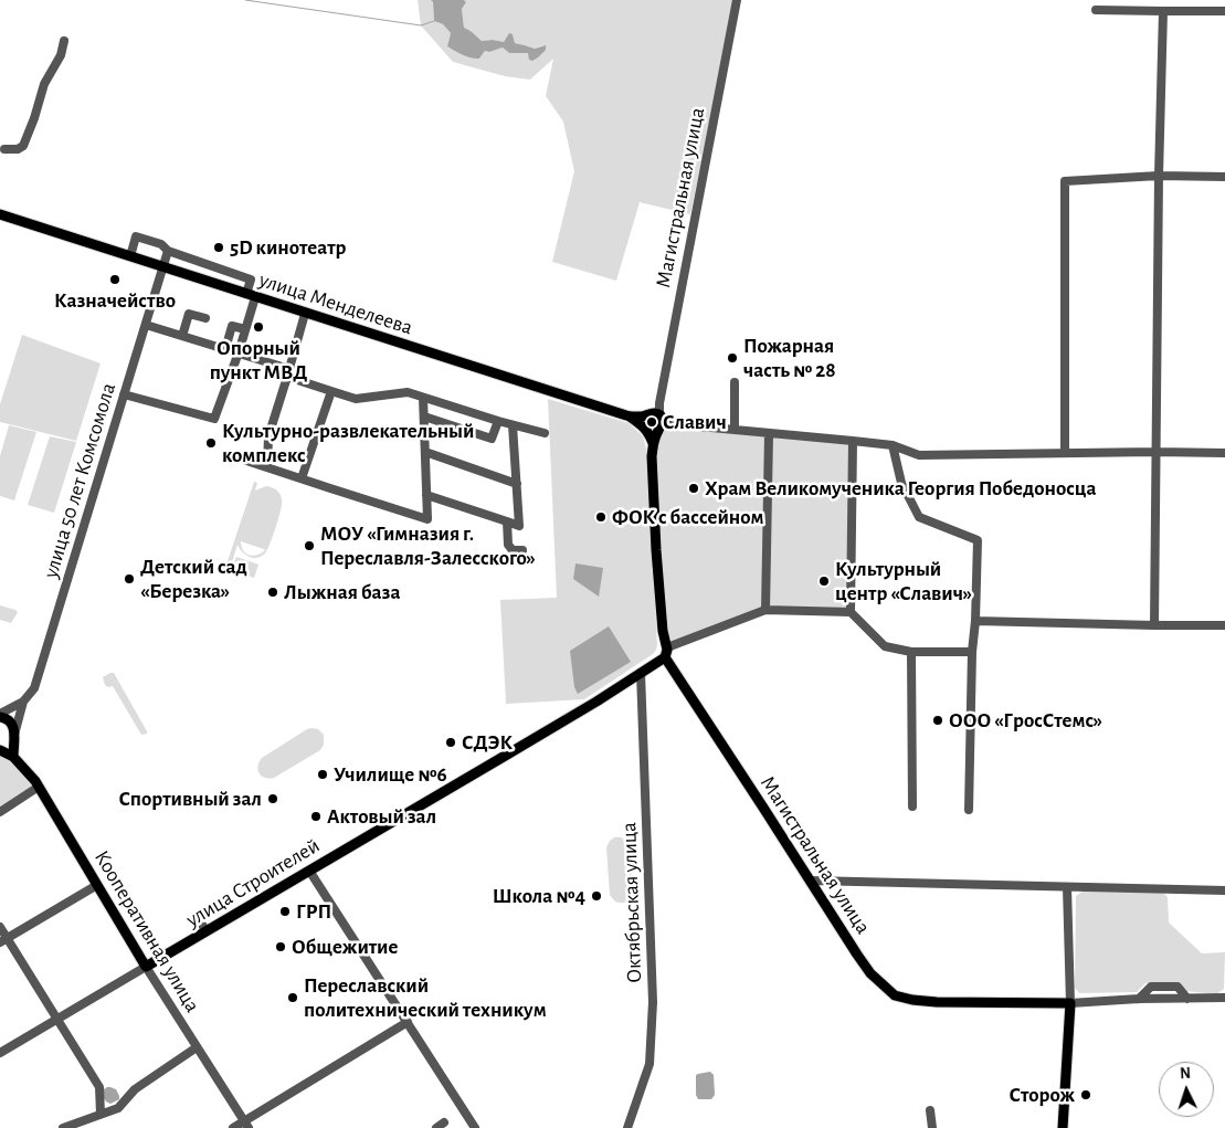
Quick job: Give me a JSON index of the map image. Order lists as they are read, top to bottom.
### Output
{
  "streets": {
    "main road": [
      "Магистральная улица",
      "улица Менделеева",
      "улица Строителей",
      "Кооперативная улица"
    ],
    "street": ["улица 50 лет Комсомола", "Октябрьская улица"]
  },
  "crossings": [
    ["Магистральная улица", "улица Строителей"],
    ["улица Менделеева", "улица 50 лет Комсомола"],
    ["улица Строителей", "Октябрьская улица"],
    ["улица Строителей", "Кооперативная улица"]
  ],
  "places": [
    "5D кинотеатр",
    "Казначейство",
    "Опорный пункт МВД",
    "Пожарная часть № 28",
    "Славич",
    "Культурно-развлекательный комплекс",
    "Храм Великомученика Георгия Победоносца",
    "ФОК с бассейном",
    "МОУ «Гимназия г. Переславля-Залесского»",
    "Детский сад «Березка»",
    "Культурный центр «Славич»",
    "Лыжная база",
    "ООО «ГросСтемс»",
    "СДЭК",
    "Училище №6",
    "Спортивный зал",
    "Актовый зал",
    "Школа №4",
    "ГРП",
    "Общежитие",
    "Переславский политехнический техникум",
    "Сторож"
  ],
  "north": "top"
}
